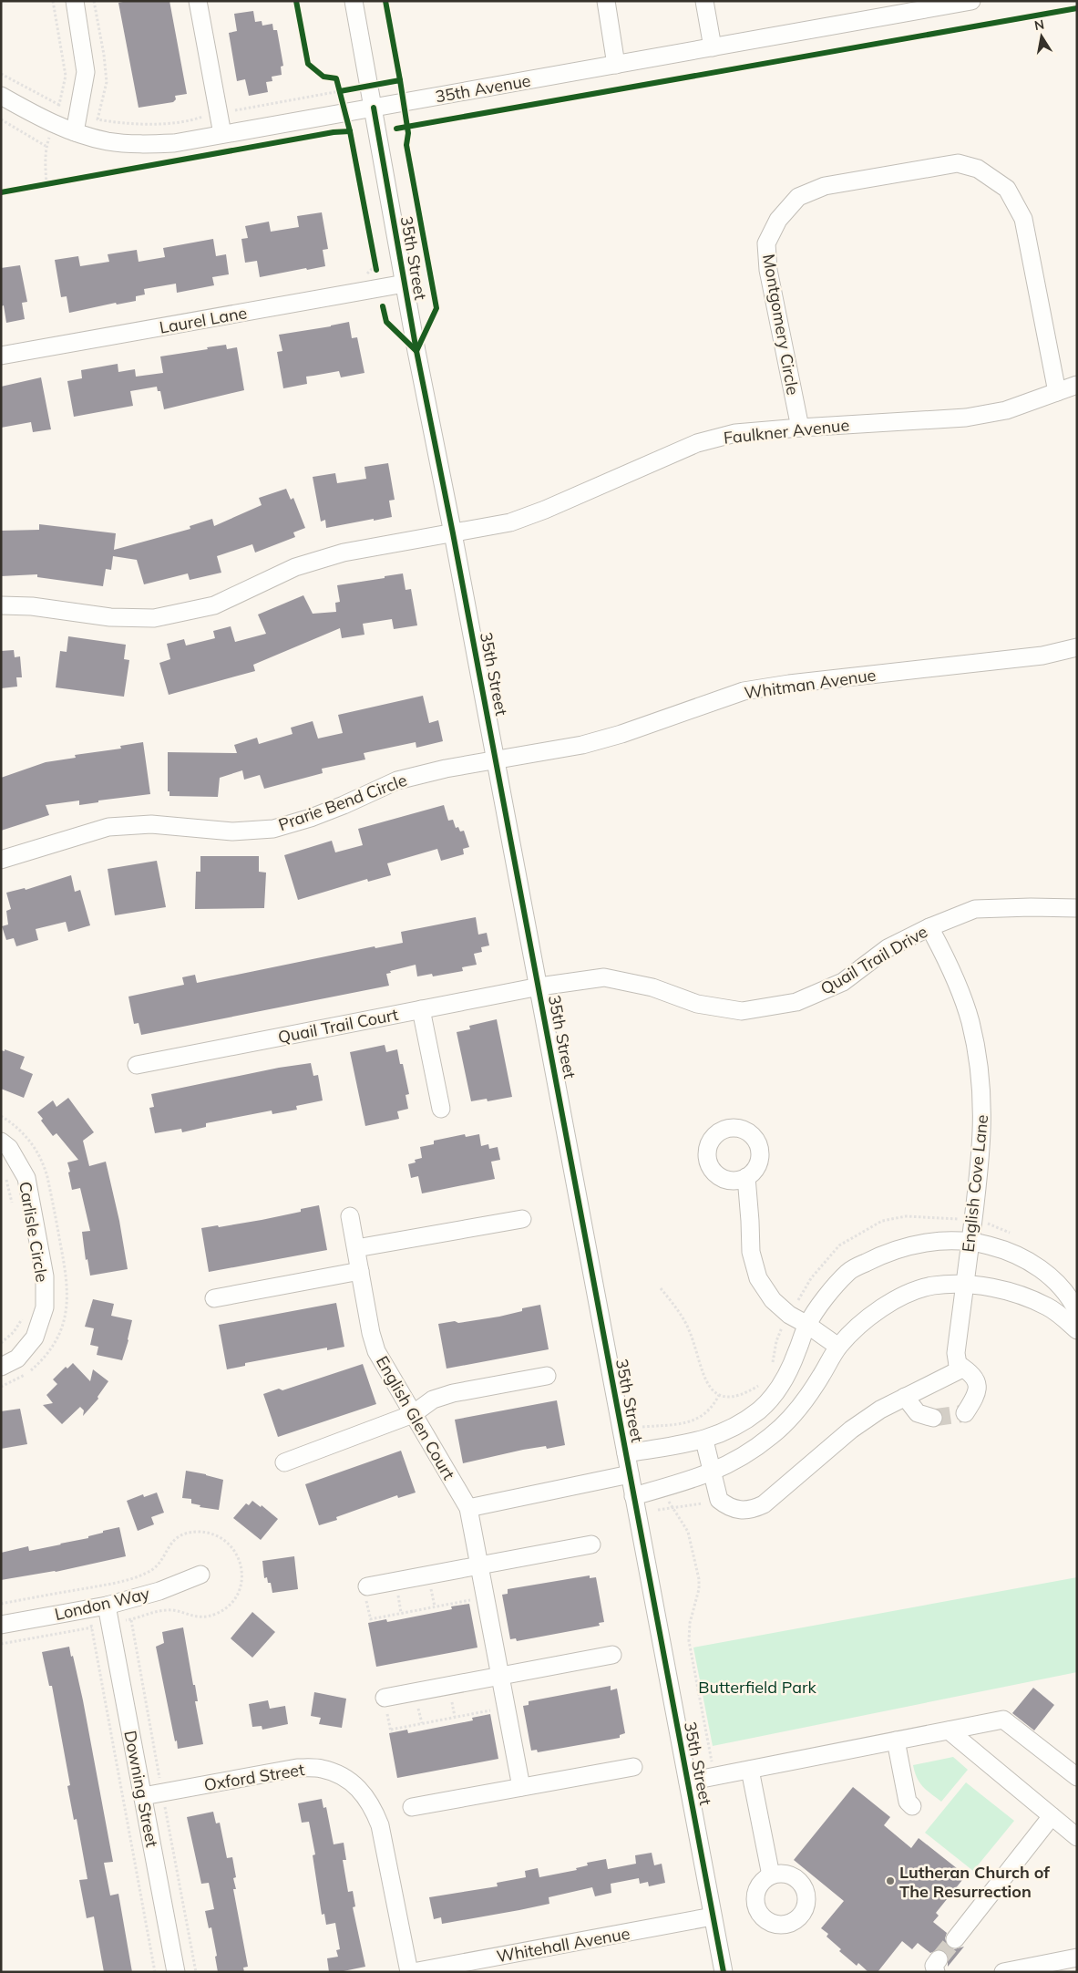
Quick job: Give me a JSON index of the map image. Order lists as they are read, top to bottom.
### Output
{
  "streets": {
    "street": [
      "35th Avenue",
      "35th Street",
      "Laurel Lane",
      "Montgomery Circle",
      "Faulkner Avenue",
      "Whitman Avenue",
      "Prarie Bend Circle",
      "Quail Trail Drive",
      "Quail Trail Court",
      "English Cove Lane",
      "Carlisle Circle",
      "English Glen Court",
      "London Way",
      "Oxford Street",
      "Downing Street",
      "Whitehall Avenue"
    ]
  },
  "crossings": [
    ["35th Avenue", "35th Street"],
    ["35th Street", "Laurel Lane"],
    ["35th Street", "Faulkner Avenue"],
    ["35th Street", "Whitman Avenue"],
    ["35th Street", "Prarie Bend Circle"],
    ["35th Street", "Quail Trail Drive"],
    ["35th Street", "Quail Trail Court"],
    ["35th Street", "Whitehall Avenue"],
    ["Montgomery Circle", "Faulkner Avenue"],
    ["Whitman Avenue", "Prarie Bend Circle"],
    ["Quail Trail Drive", "Quail Trail Court"],
    ["Quail Trail Drive", "English Cove Lane"],
    ["London Way", "Downing Street"],
    ["Oxford Street", "Downing Street"]
  ],
  "parks": ["Butterfield Park"],
  "places": ["Lutheran Church of The Resurrection"],
  "north": "top"
}
